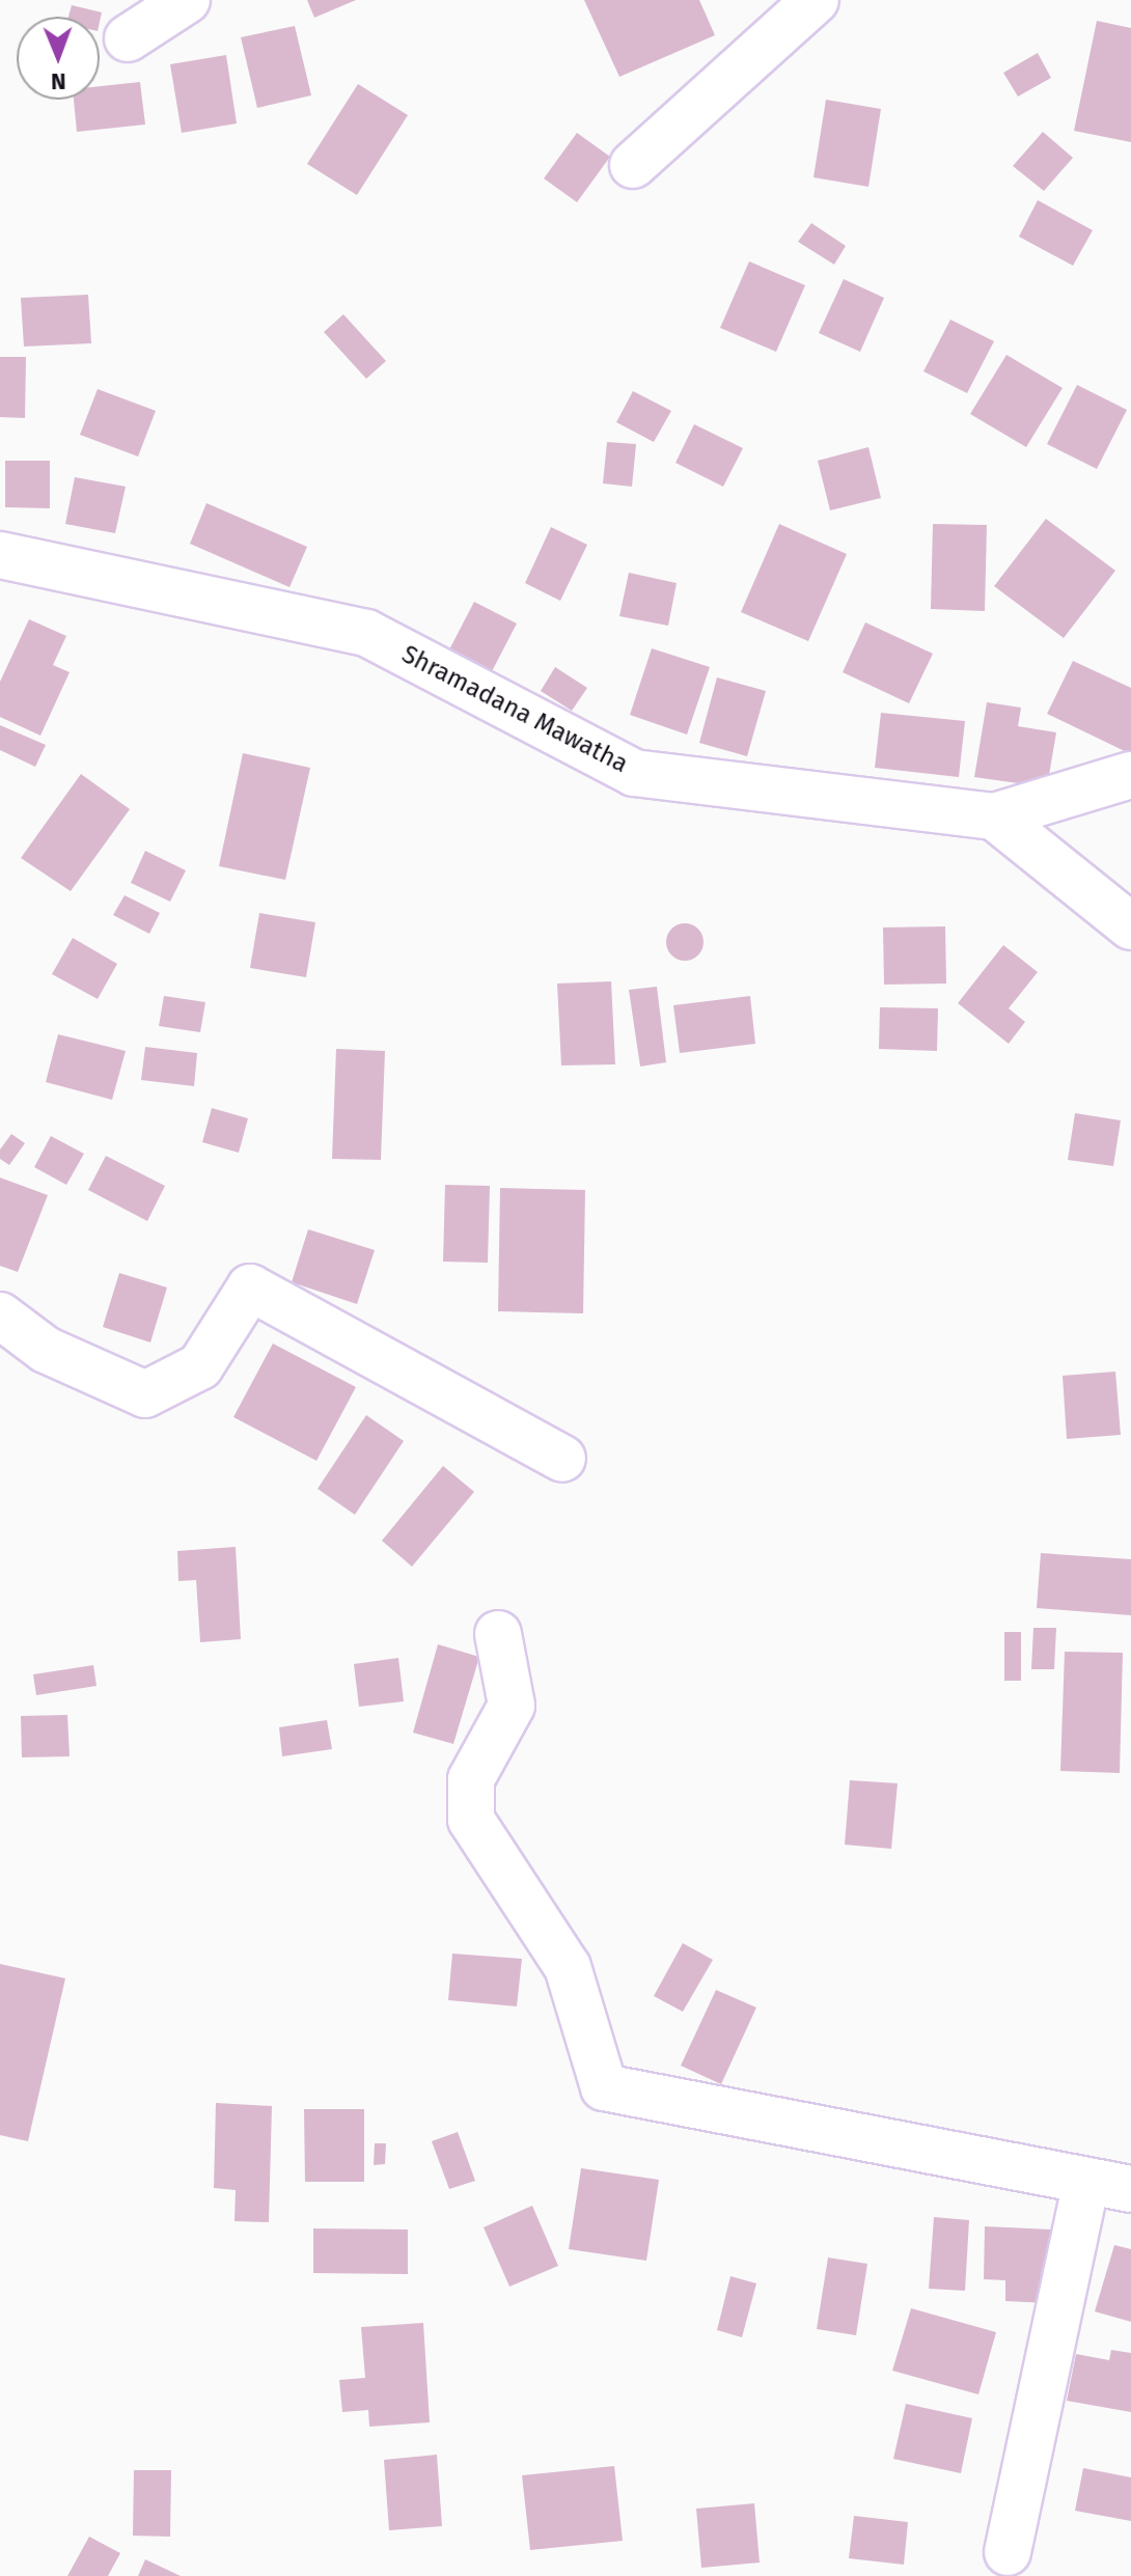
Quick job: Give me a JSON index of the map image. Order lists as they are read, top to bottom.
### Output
{
  "streets": {
    "street": ["Shramadana Mawatha"]
  },
  "north": "bottom"
}
